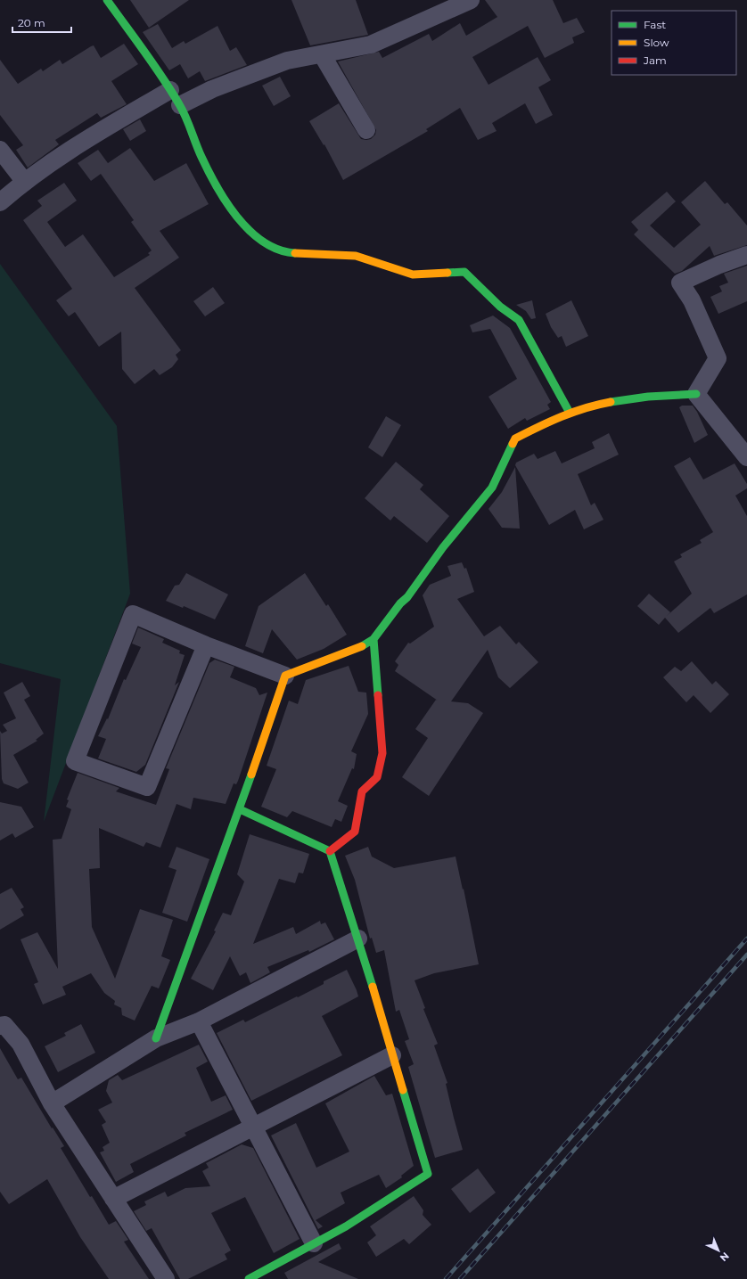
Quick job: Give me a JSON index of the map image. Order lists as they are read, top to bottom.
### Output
{
  "legend": ["Fast", "Slow", "Jam"],
  "scale_bar": "20 m",
  "north": "bottom right"
}
